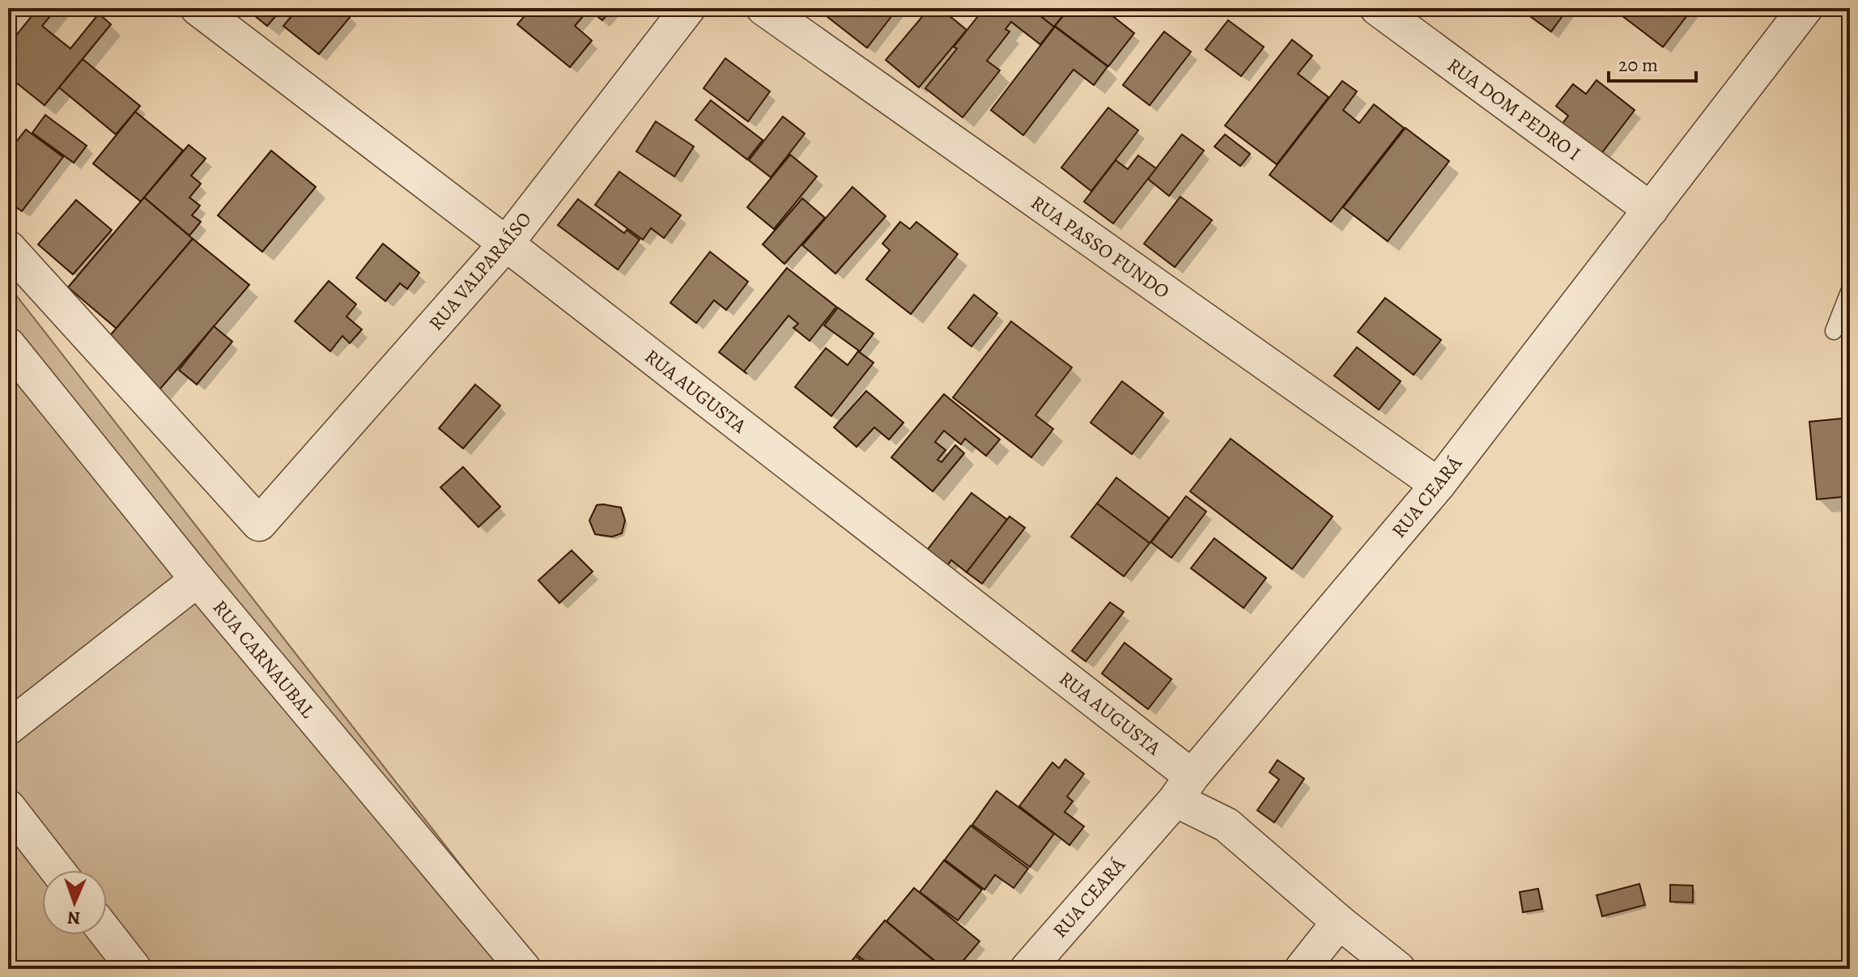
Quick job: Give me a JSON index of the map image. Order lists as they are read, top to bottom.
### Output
{
  "streets": {
    "street": [
      "RUA DOM PEDRO I",
      "RUA PASSO FUNDO",
      "RUA VALPARAÍSO",
      "RUA AUGUSTA",
      "RUA CEARÁ",
      "RUA CARNAUBAL"
    ]
  },
  "crossings": [
    ["RUA DOM PEDRO I", "RUA CEARÁ"],
    ["RUA PASSO FUNDO", "RUA CEARÁ"],
    ["RUA VALPARAÍSO", "RUA AUGUSTA"],
    ["RUA AUGUSTA", "RUA CEARÁ"]
  ],
  "scale_bar": "20 m",
  "north": "bottom"
}
